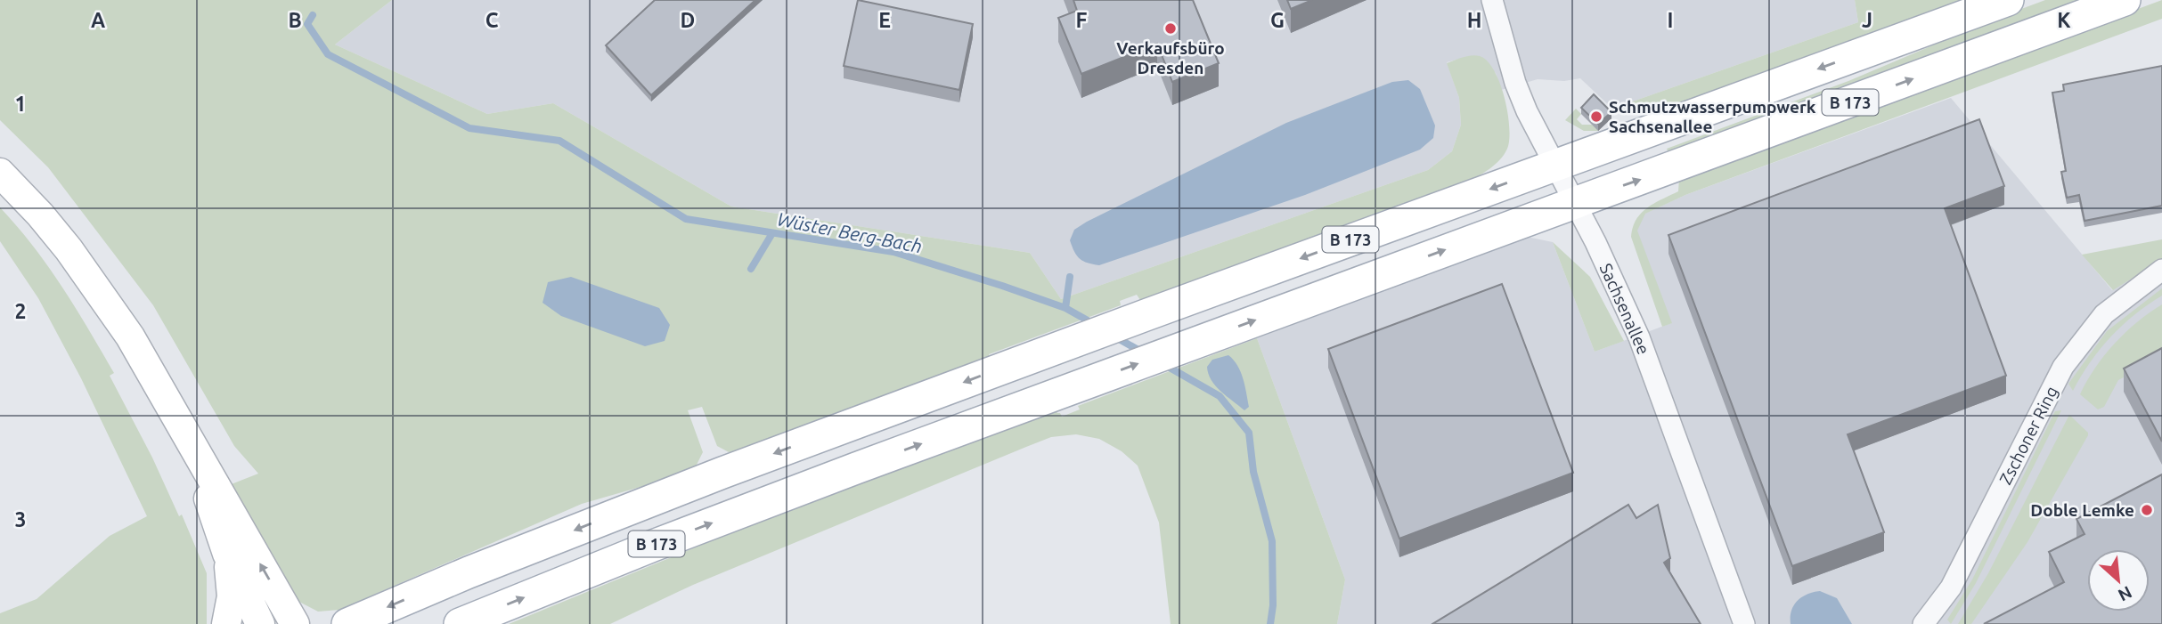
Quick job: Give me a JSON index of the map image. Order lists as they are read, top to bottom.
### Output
{
  "streets": {
    "main road": ["B 173"],
    "street": ["Sachsenallee", "Zschoner Ring"]
  },
  "crossings": [
    ["B 173", "Sachsenallee"]
  ],
  "water": ["Wüster Berg-Bach"],
  "places": ["Verkaufsbüro Dresden", "Schmutzwasserpumpwerk Sachsenallee", "Doble Lemke"],
  "north": "bottom right",
  "grid": {
    "columns": [
      "A",
      "B",
      "C",
      "D",
      "E",
      "F",
      "G",
      "H",
      "I",
      "J",
      "K"
    ],
    "rows": ["1", "2", "3"]
  }
}
